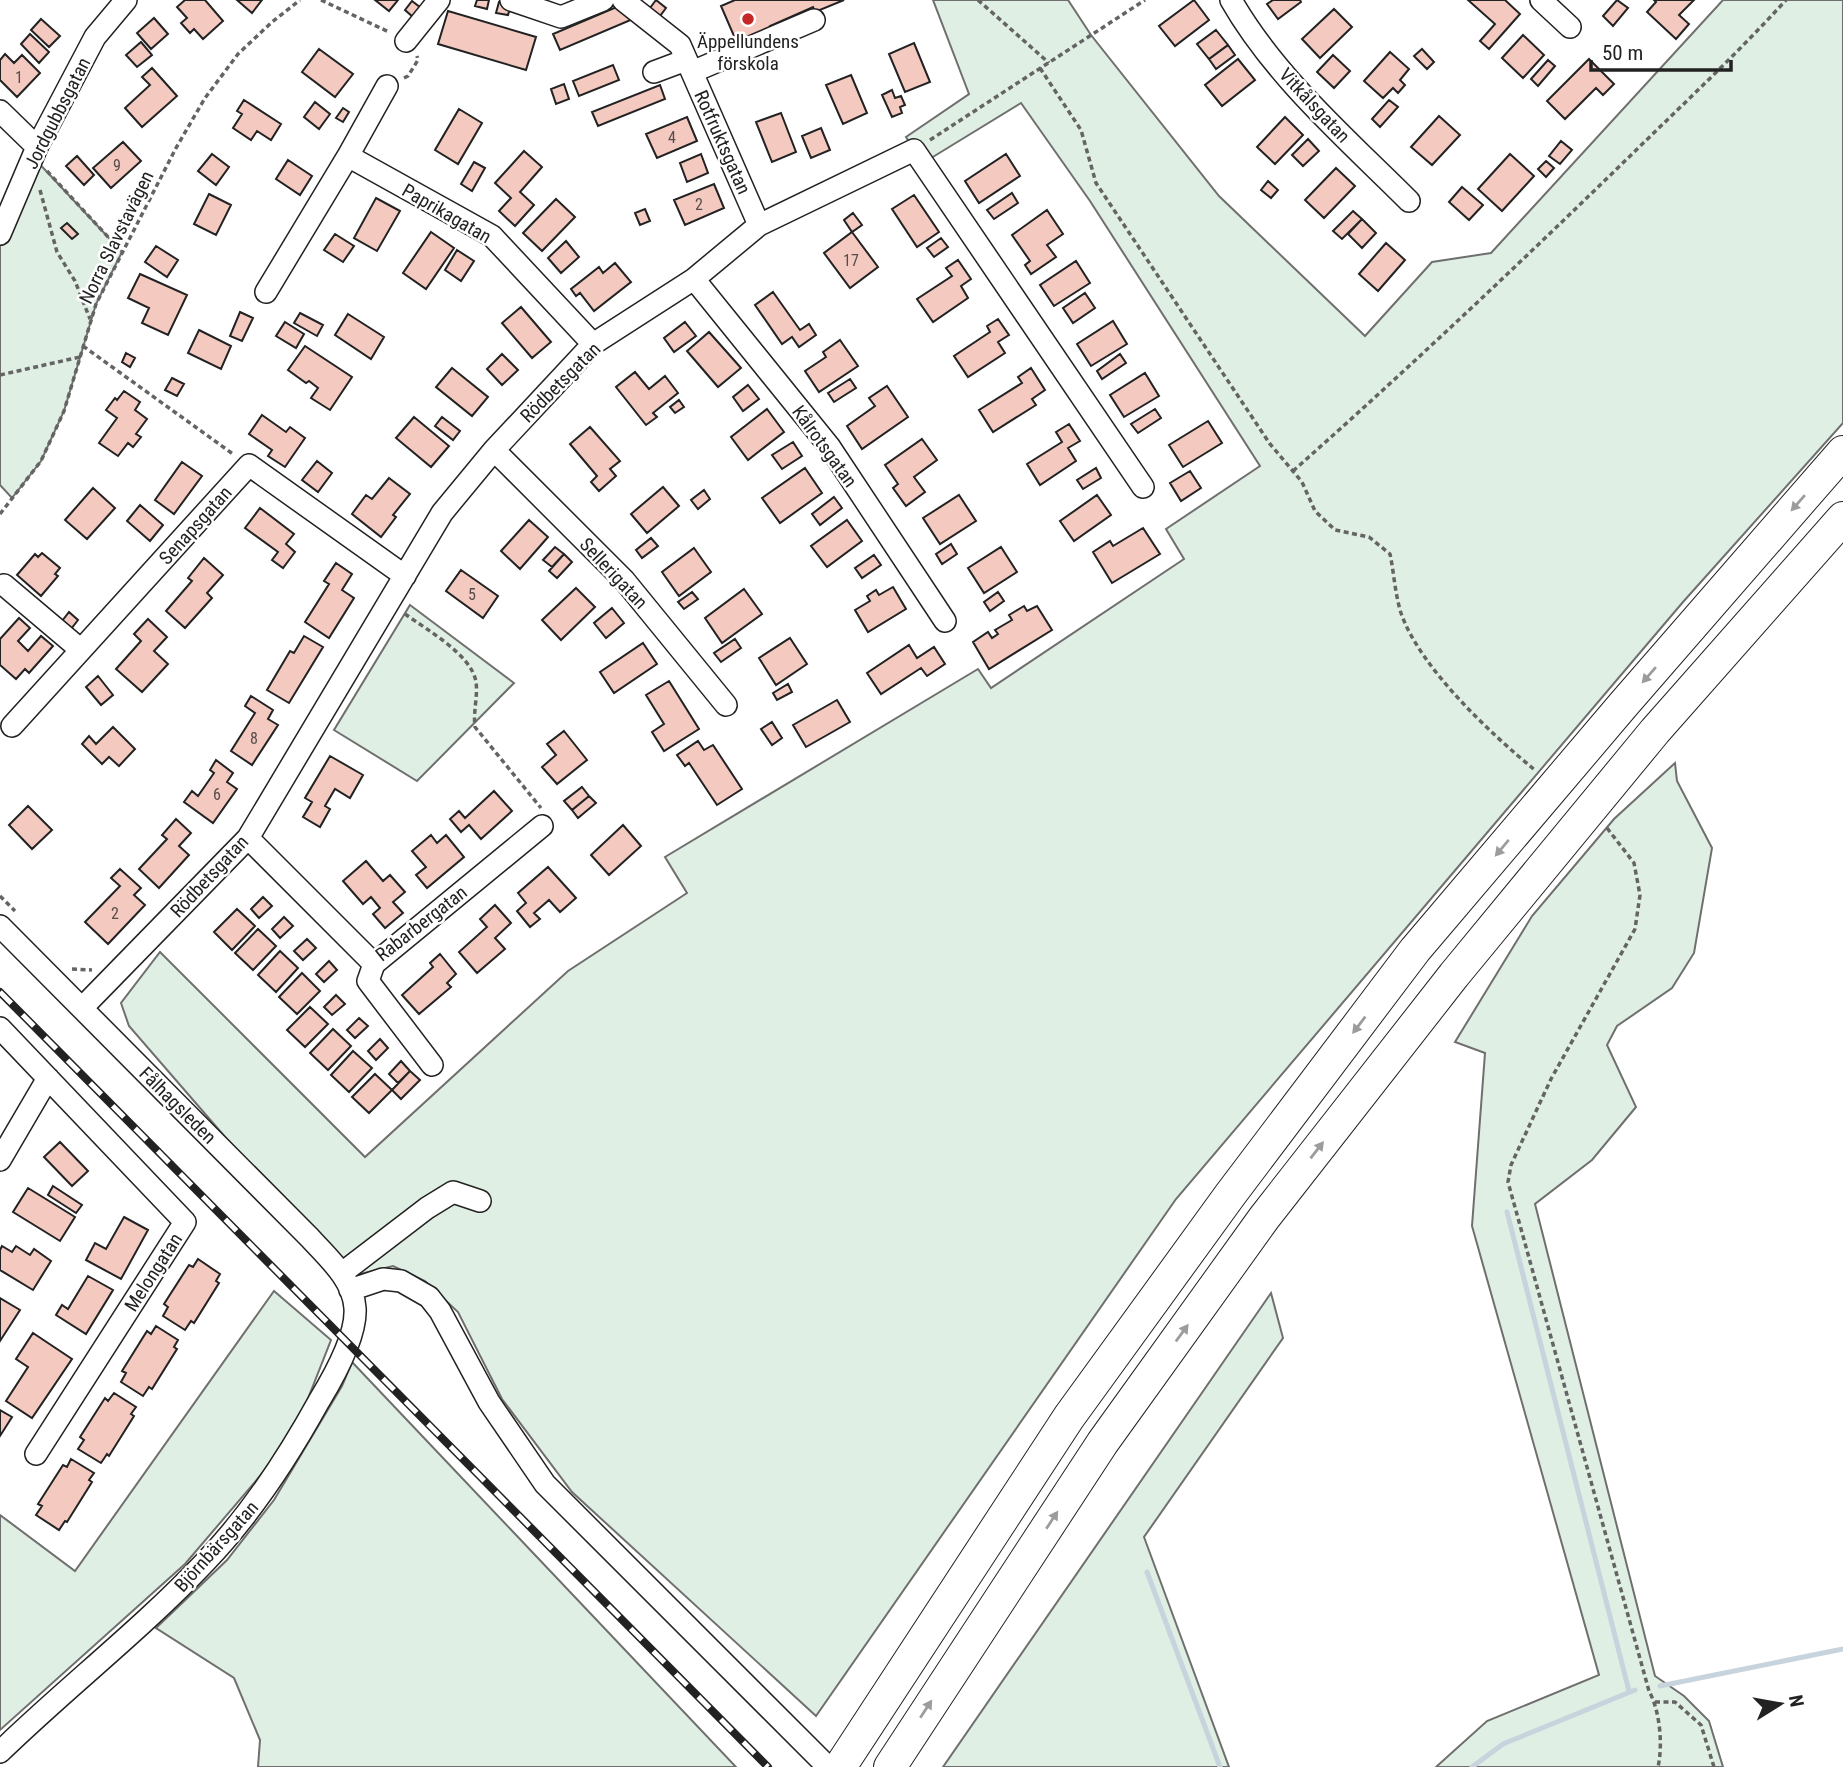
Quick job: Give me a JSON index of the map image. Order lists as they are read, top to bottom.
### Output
{
  "streets": {
    "street": [
      "Vitkålsgatan",
      "Jordgubbsgatan",
      "Rotfruktsgatan",
      "Paprikagatan",
      "Rödbetsgatan",
      "Kålrotsgatan",
      "Senapsgatan",
      "Sellerigatan",
      "Rabarbergatan",
      "Fålhagsleden",
      "Melongatan",
      "Björnbärsgatan"
    ],
    "path": ["Norra Slavstavägen"]
  },
  "crossings": [
    ["Rotfruktsgatan", "Rödbetsgatan"],
    ["Paprikagatan", "Rödbetsgatan"],
    ["Rödbetsgatan", "Kålrotsgatan"],
    ["Rödbetsgatan", "Sellerigatan"],
    ["Rödbetsgatan", "Rabarbergatan"],
    ["Rödbetsgatan", "Fålhagsleden"],
    ["Fålhagsleden", "Björnbärsgatan"]
  ],
  "places": ["Äppellundens förskola"],
  "house_numbers": [
    "1",
    "4",
    "9",
    "2",
    "17",
    "5",
    "8",
    "6",
    "2"
  ],
  "scale_bar": "50 m",
  "north": "right"
}
